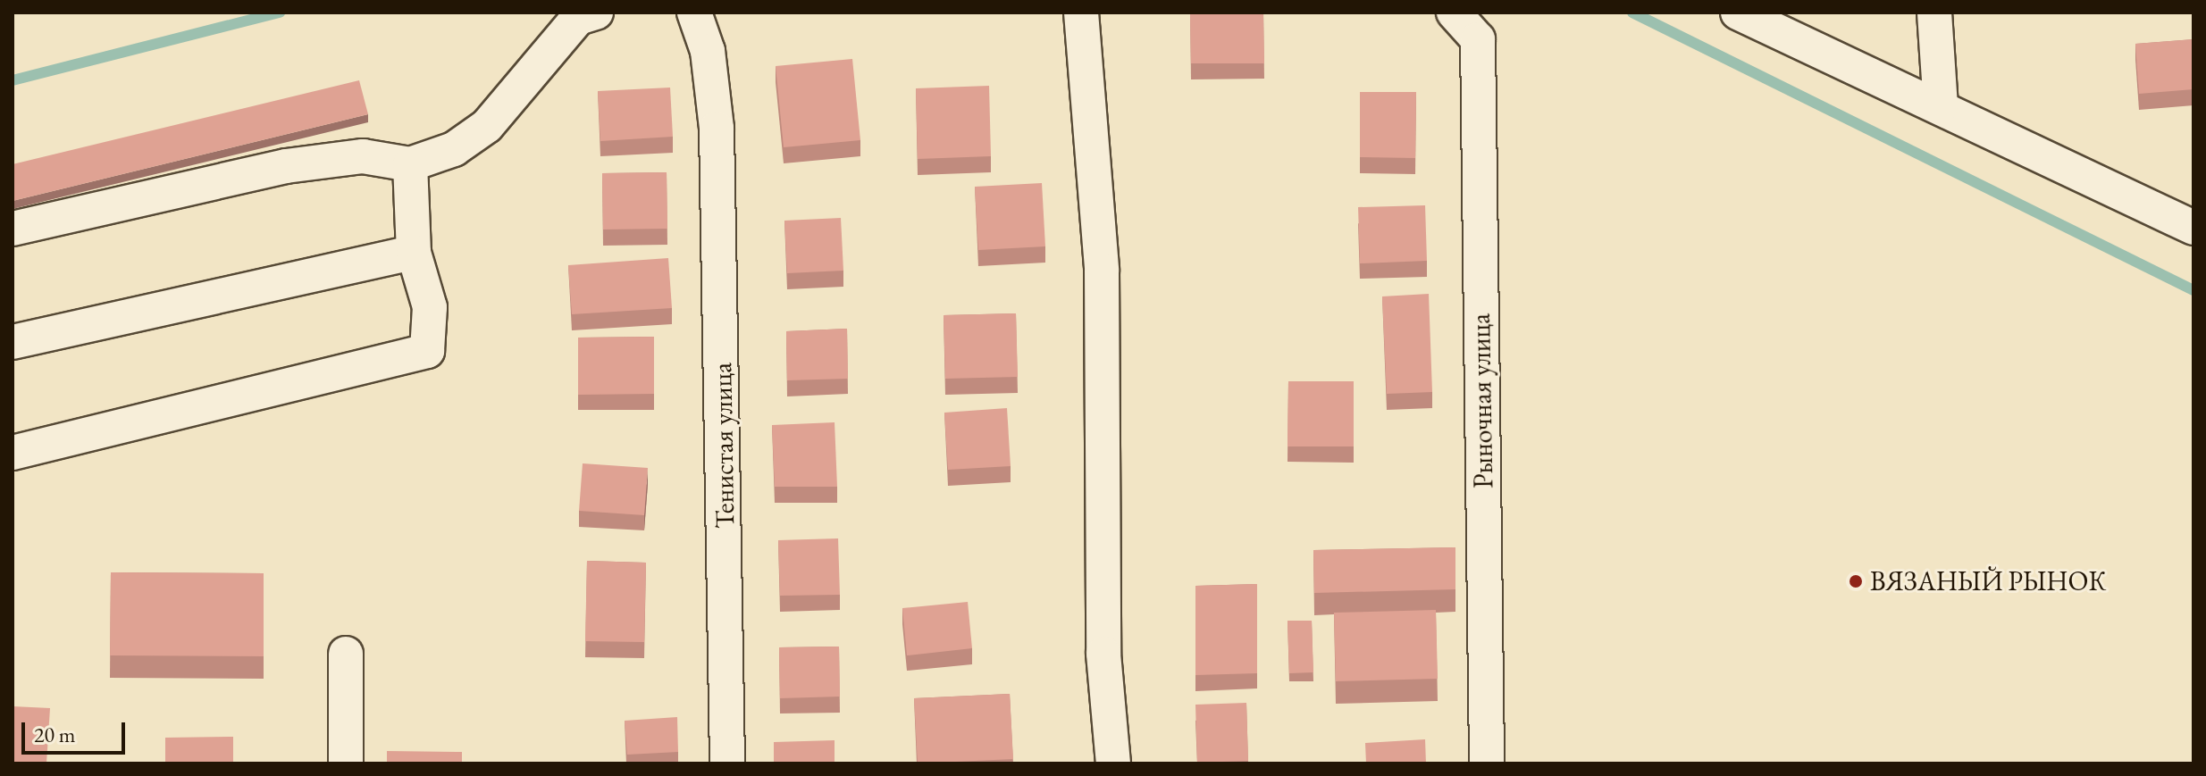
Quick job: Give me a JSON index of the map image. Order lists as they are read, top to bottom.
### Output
{
  "streets": {
    "street": ["Рыночная улица", "Тенистая улица"]
  },
  "places": ["ВЯЗАНЫЙ РЫНОК"],
  "scale_bar": "20 m"
}
